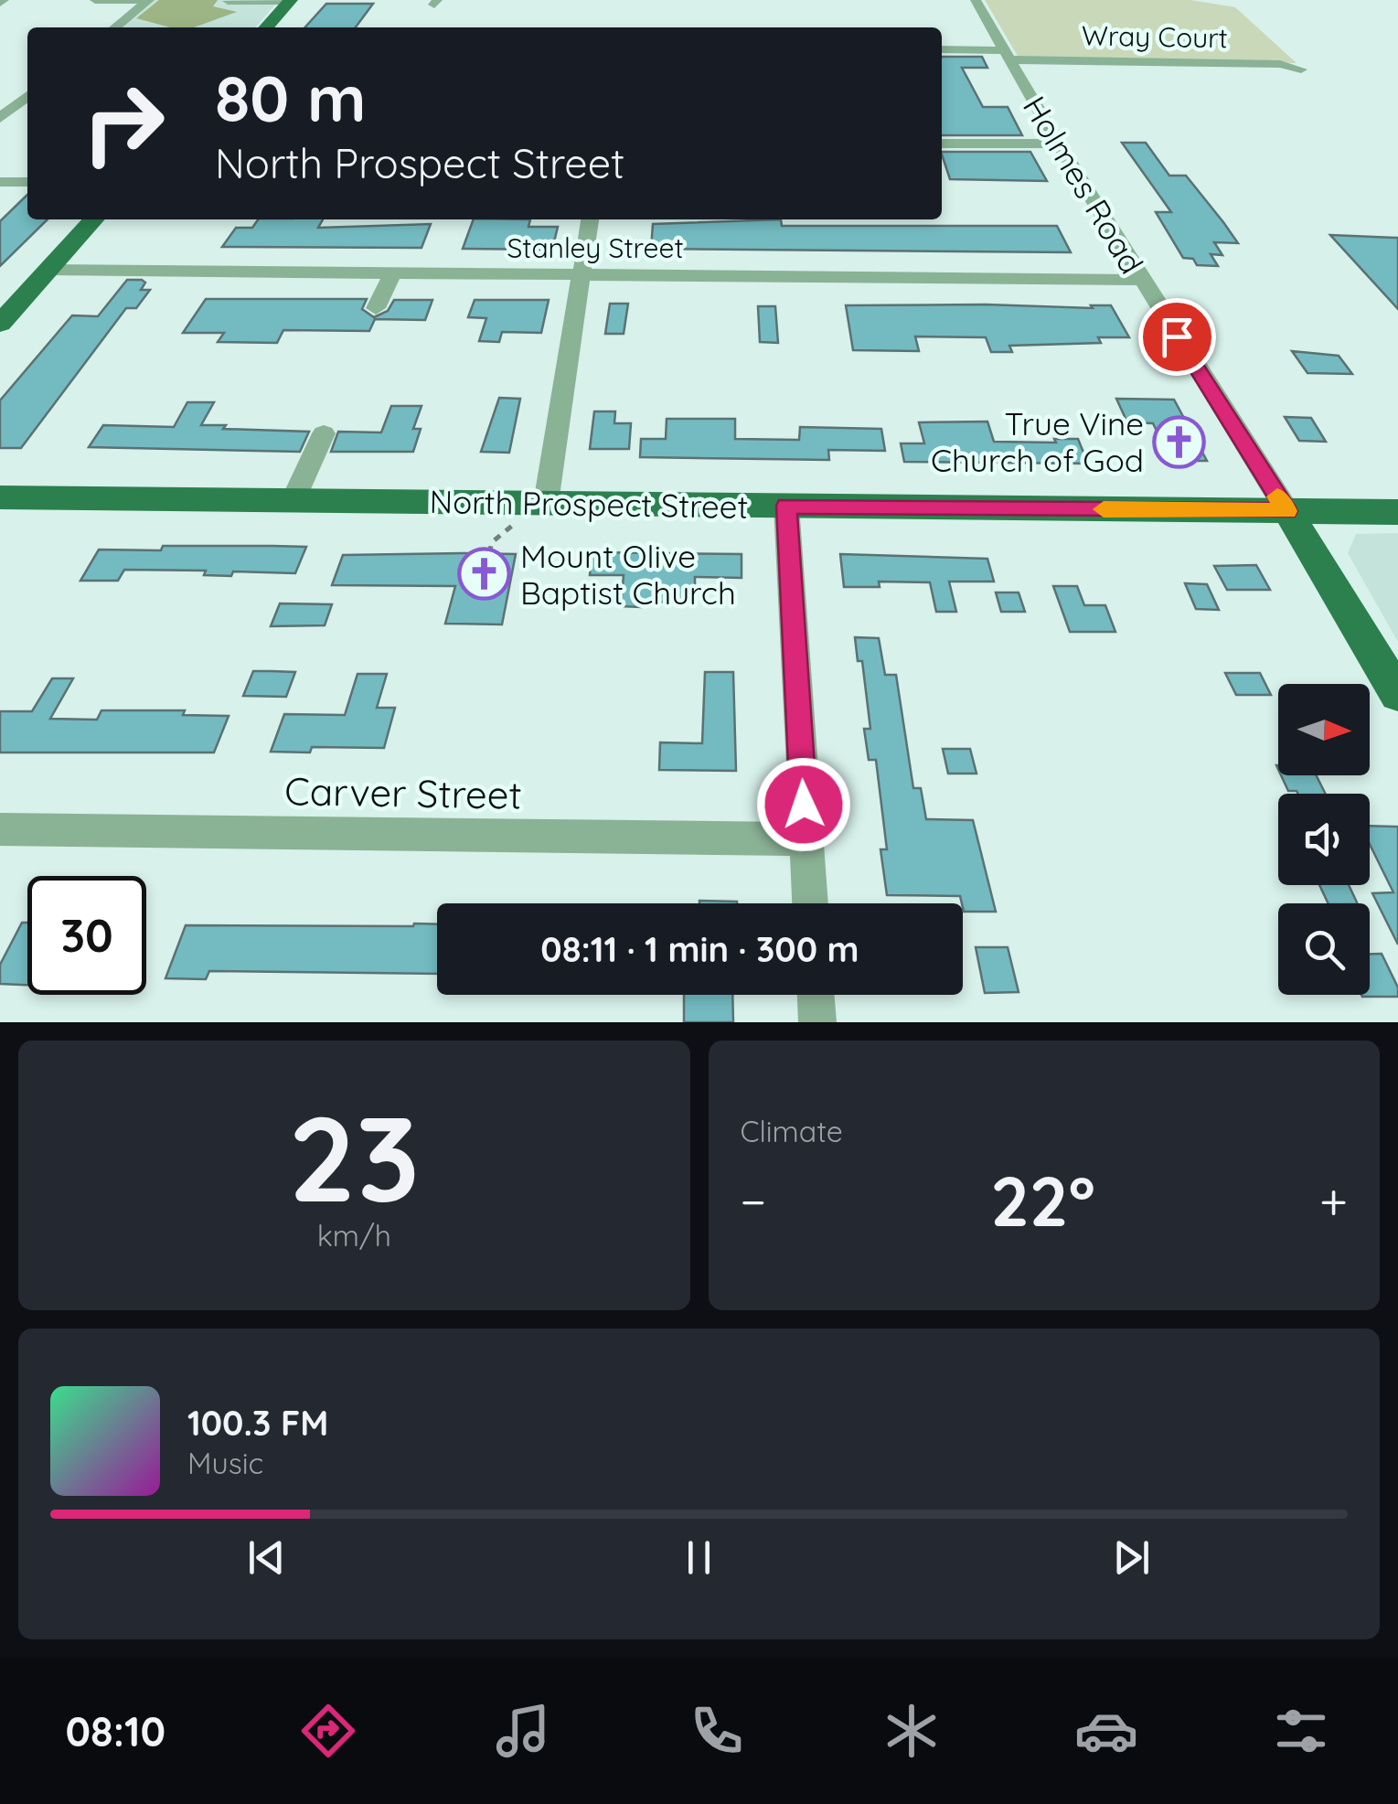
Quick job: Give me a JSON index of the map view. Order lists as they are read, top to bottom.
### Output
{
  "streets": {
    "main road": ["Holmes Road", "North Prospect Street"],
    "street": ["Wray Court", "Stanley Street", "Carver Street"]
  },
  "crossings": [
    ["Wray Court", "Holmes Road"],
    ["Holmes Road", "Stanley Street"],
    ["Holmes Road", "North Prospect Street"]
  ],
  "places": {
    "church": ["True Vine Church of God", "Mount Olive Baptist Church"]
  },
  "north": "right",
  "page": {
    "turn": ["80 m", "North Prospect Street"],
    "limit": "30",
    "trip": "08:11 · 1 min · 300 m",
    "tile": [
      ["23", "km/h"],
      "Climate"
    ],
    "heat": ["−", "22°", "+"],
    "song": ["100.3 FM", "Music"],
    "tabs": "08:10"
  }
}
